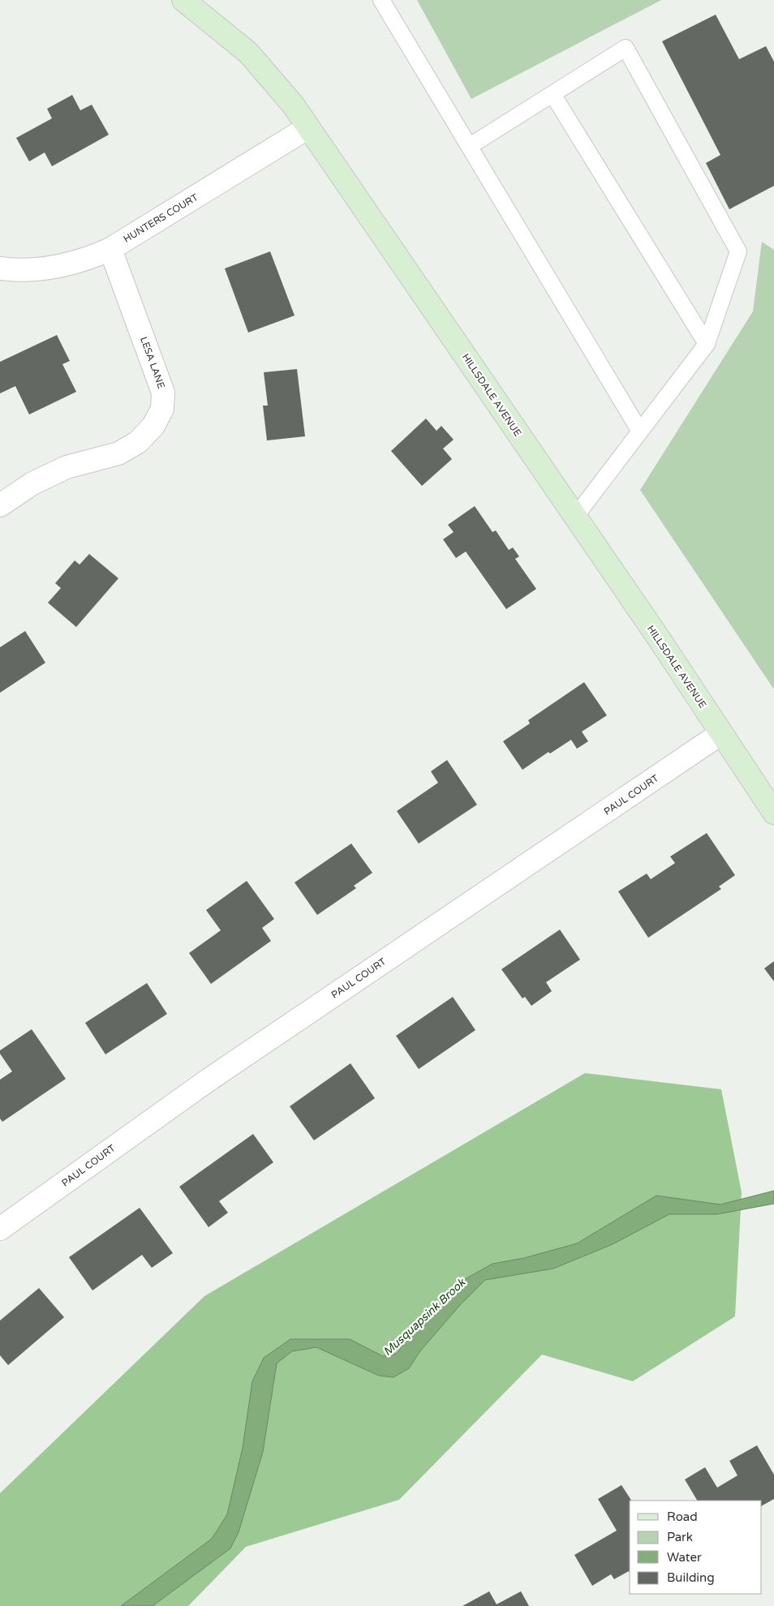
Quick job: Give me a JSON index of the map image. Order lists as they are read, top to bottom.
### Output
{
  "streets": {
    "street": [
      "HUNTERS COURT",
      "LESA LANE",
      "HILLSDALE AVENUE",
      "PAUL COURT"
    ]
  },
  "crossings": [
    ["HUNTERS COURT", "LESA LANE"],
    ["HUNTERS COURT", "HILLSDALE AVENUE"],
    ["HILLSDALE AVENUE", "PAUL COURT"]
  ],
  "water": ["Musquapsink Brook"],
  "legend": [
    "Road",
    "Park",
    "Water",
    "Building"
  ]
}
